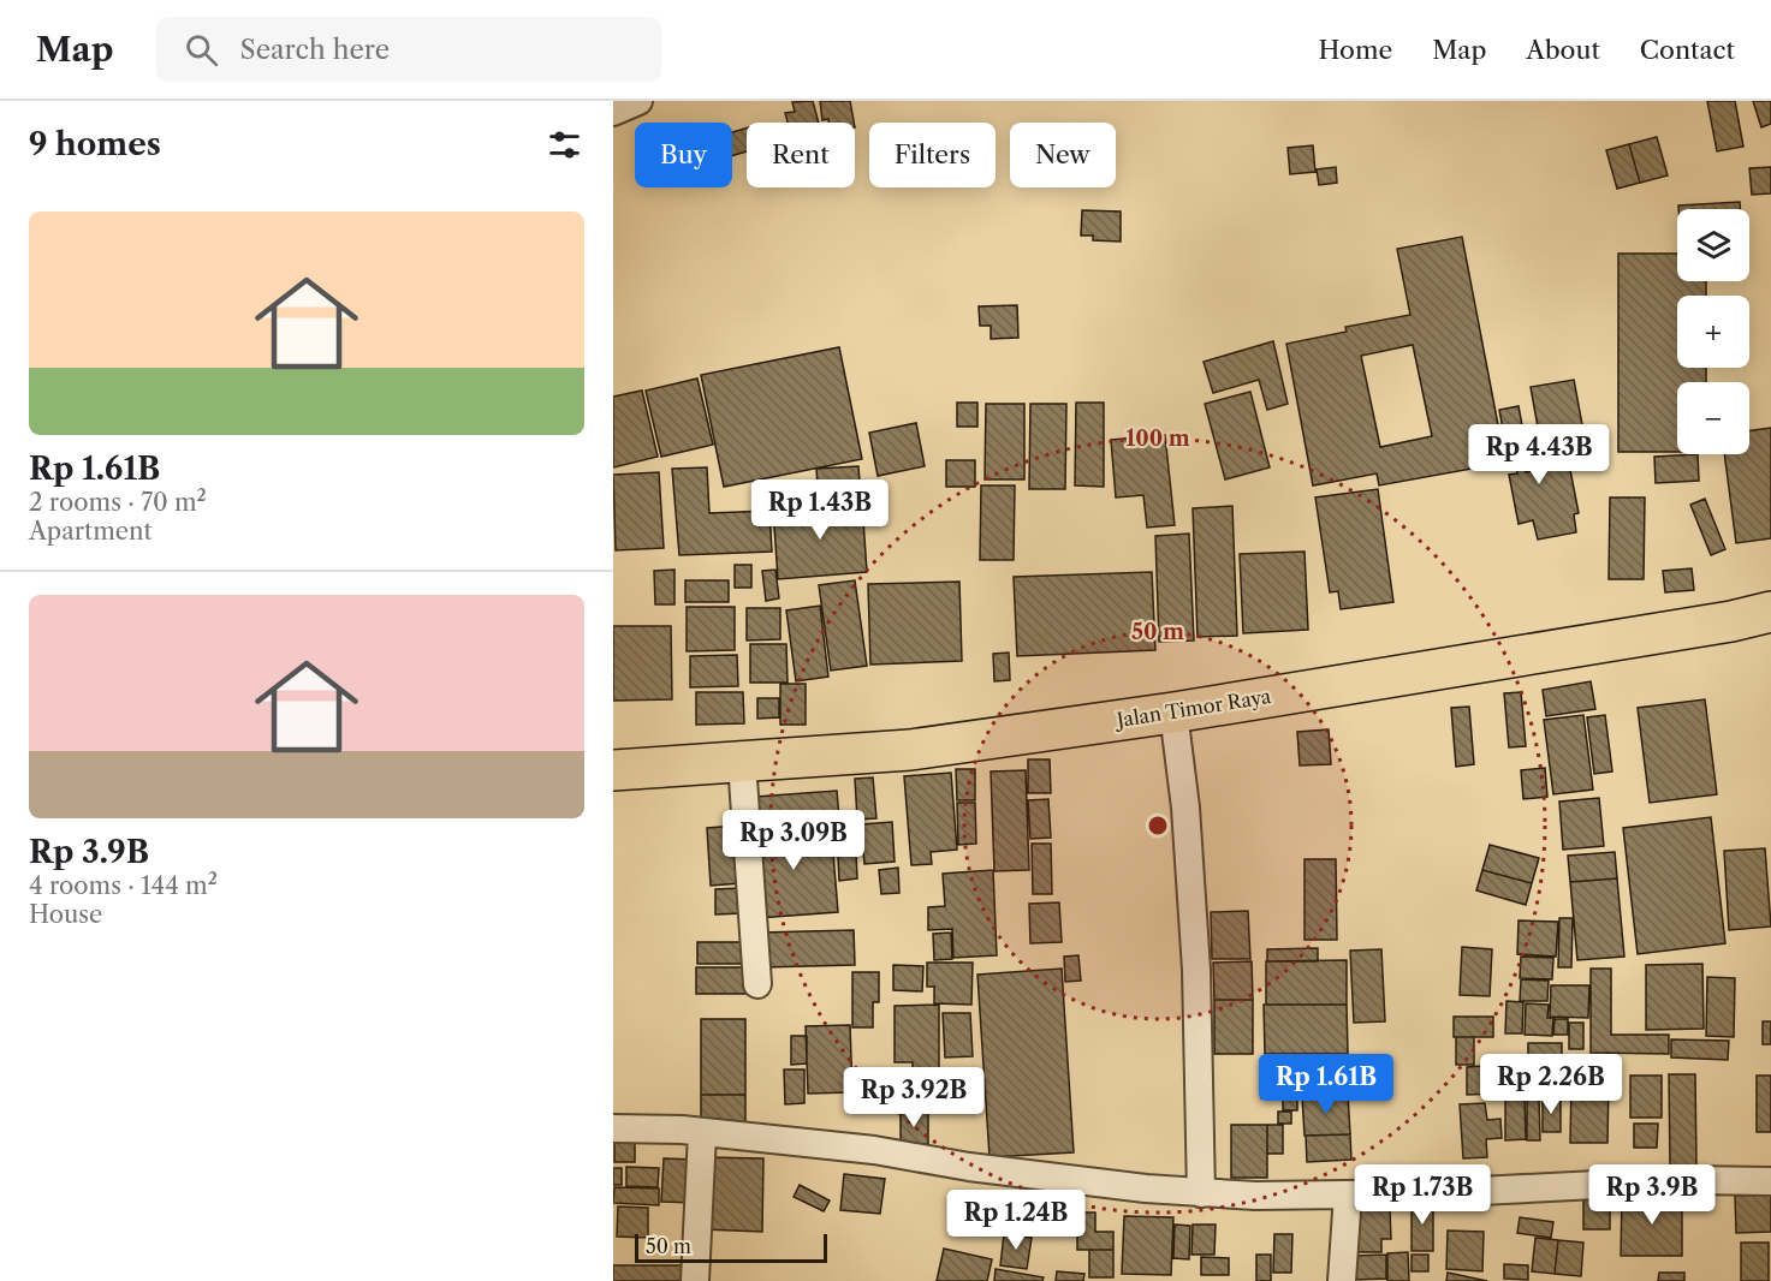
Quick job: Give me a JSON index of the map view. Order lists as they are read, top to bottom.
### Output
{
  "streets": {
    "highway": ["Jalan Timor Raya"]
  },
  "scale_bar": "50 m",
  "page": {
    "header": "Map",
    "search": "Search here",
    "nav": [
      "Home",
      "Map",
      "About",
      "Contact"
    ],
    "heading": "9 homes",
    "chip": [
      "Buy",
      "Rent",
      "Filters",
      "New"
    ],
    "list": [
      {
        "name": "Rp 1.61B",
        "note": "2 rooms · 70 m² · Apartment"
      },
      {
        "name": "Rp 3.9B",
        "note": "4 rooms · 144 m² · House"
      }
    ],
    "map_buttons": ["+", "−"],
    "price": [
      "Rp 4.43B",
      "Rp 1.43B",
      "Rp 3.09B",
      "Rp 1.61B",
      "Rp 2.26B",
      "Rp 3.92B",
      "Rp 1.73B",
      "Rp 3.9B",
      "Rp 1.24B"
    ],
    "scale": "50 m"
  },
  "rings": ["100 m", "50 m"]
}
